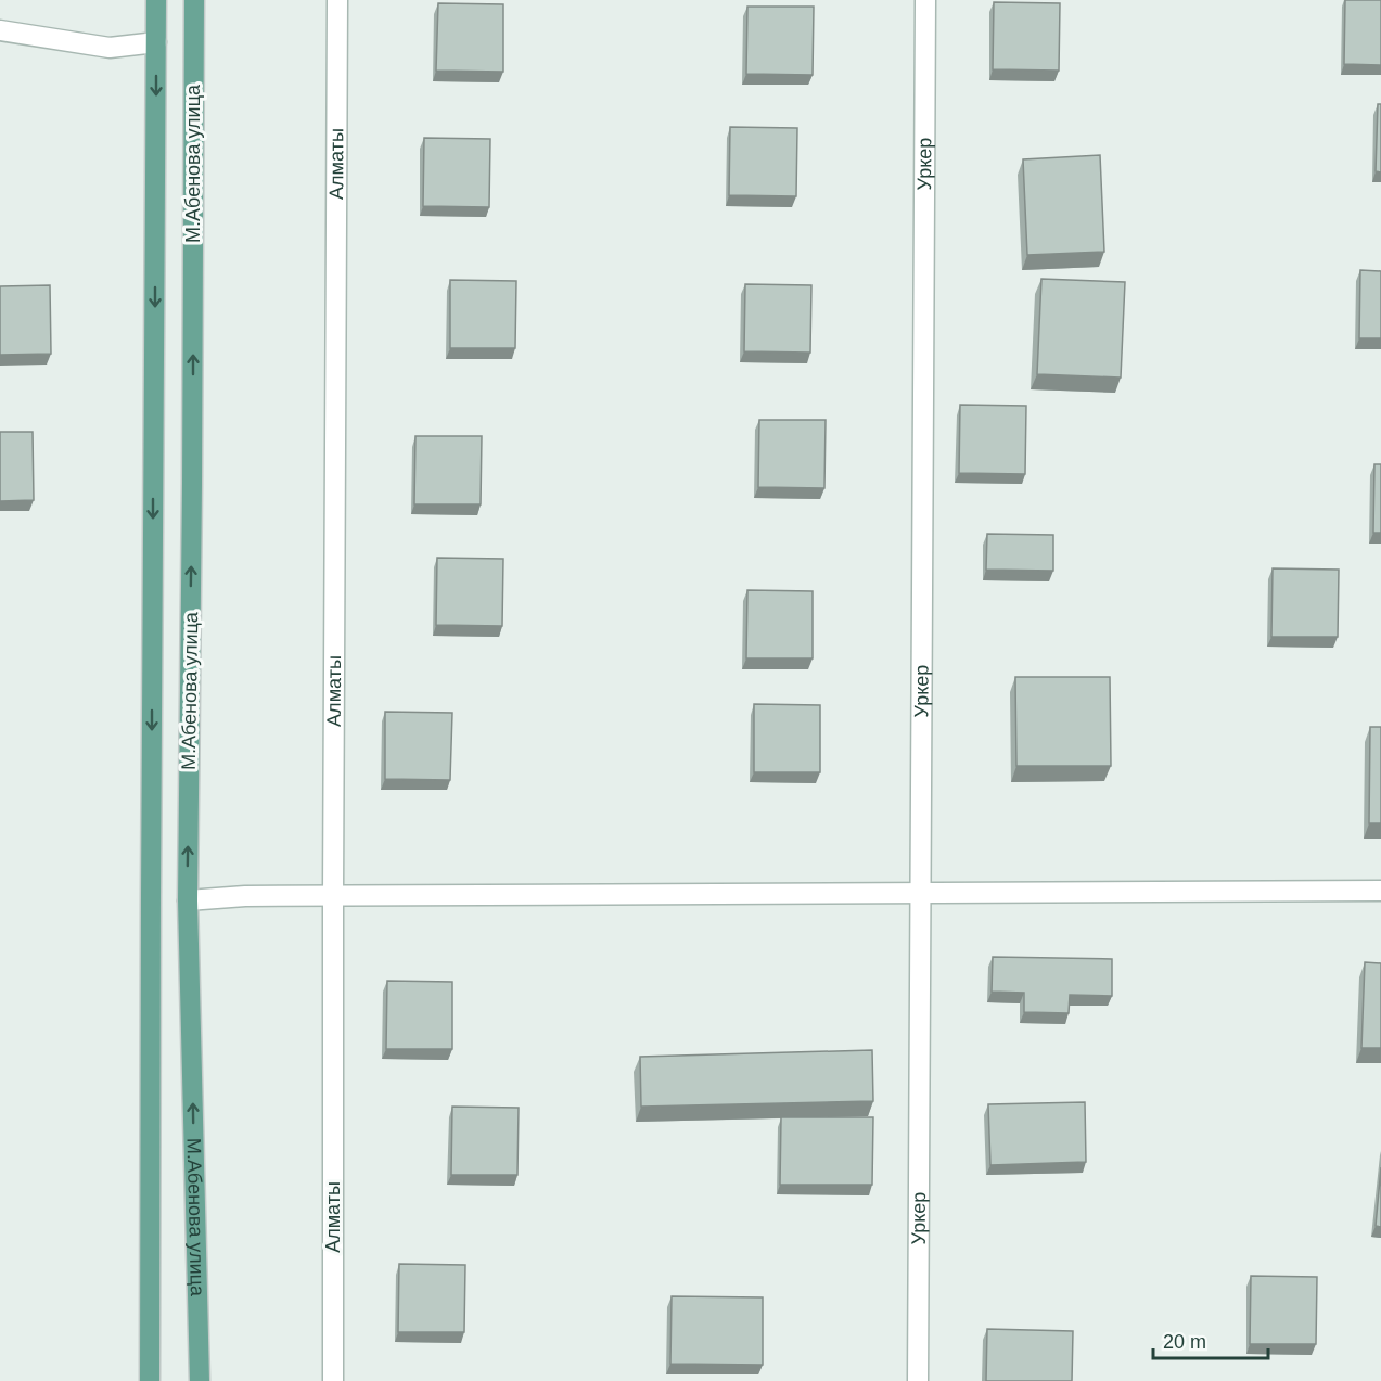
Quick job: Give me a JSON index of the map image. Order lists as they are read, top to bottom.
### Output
{
  "streets": {
    "main road": ["М.Абенова улица"],
    "street": ["Алматы", "Уркер"]
  },
  "scale_bar": "20 m"
}
